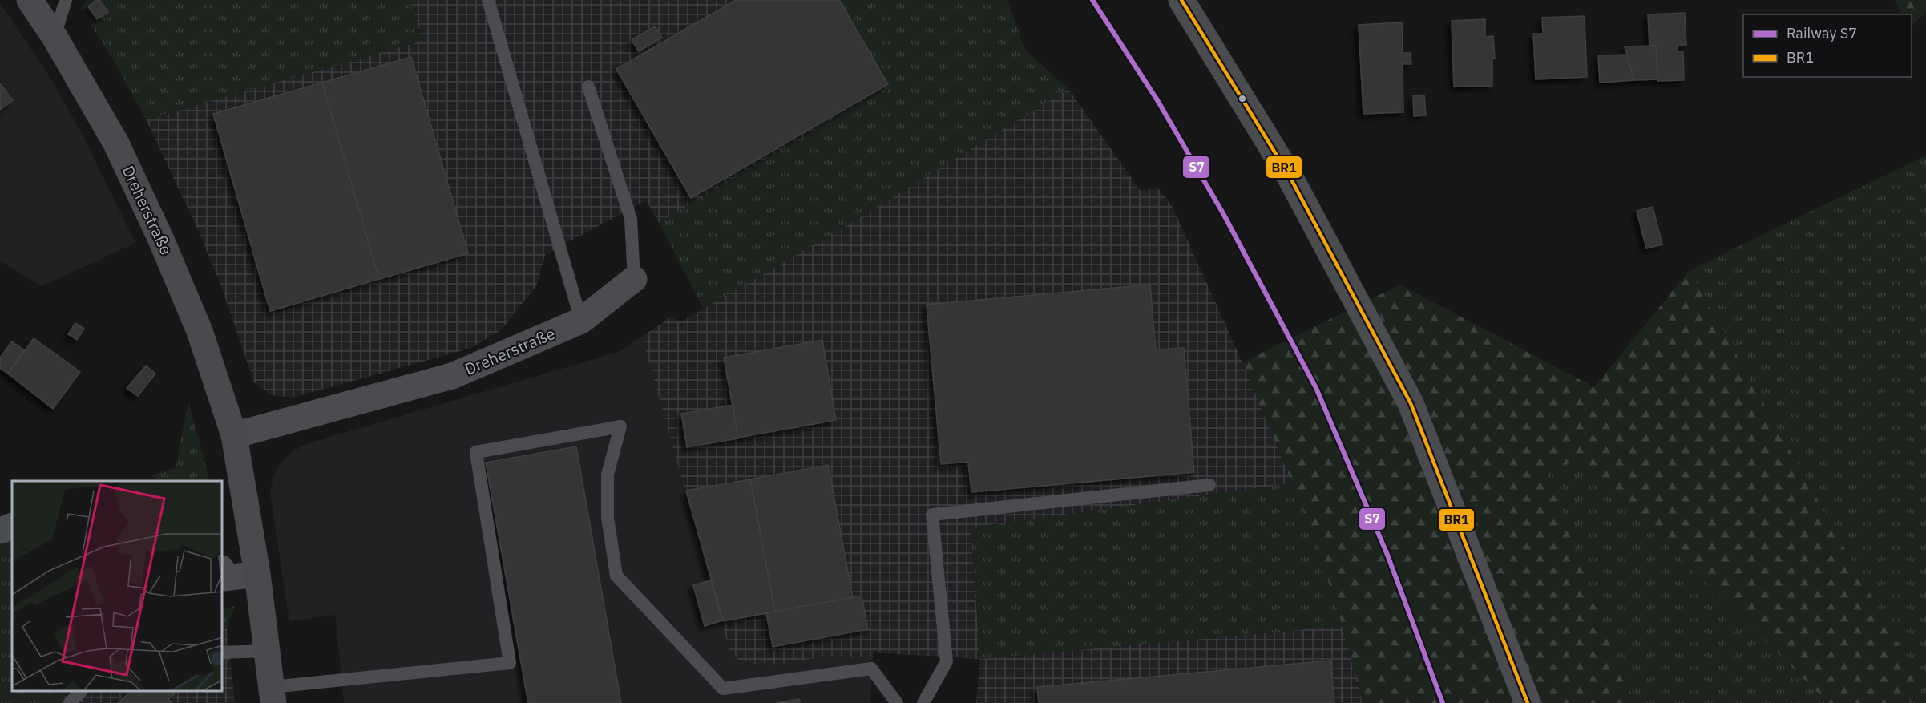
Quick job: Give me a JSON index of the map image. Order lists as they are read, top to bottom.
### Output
{
  "streets": {
    "main road": ["Dreherstraße"]
  },
  "lines": ["rail line S7", "transit line BR1"],
  "legend": ["Railway S7", "BR1"]
}
